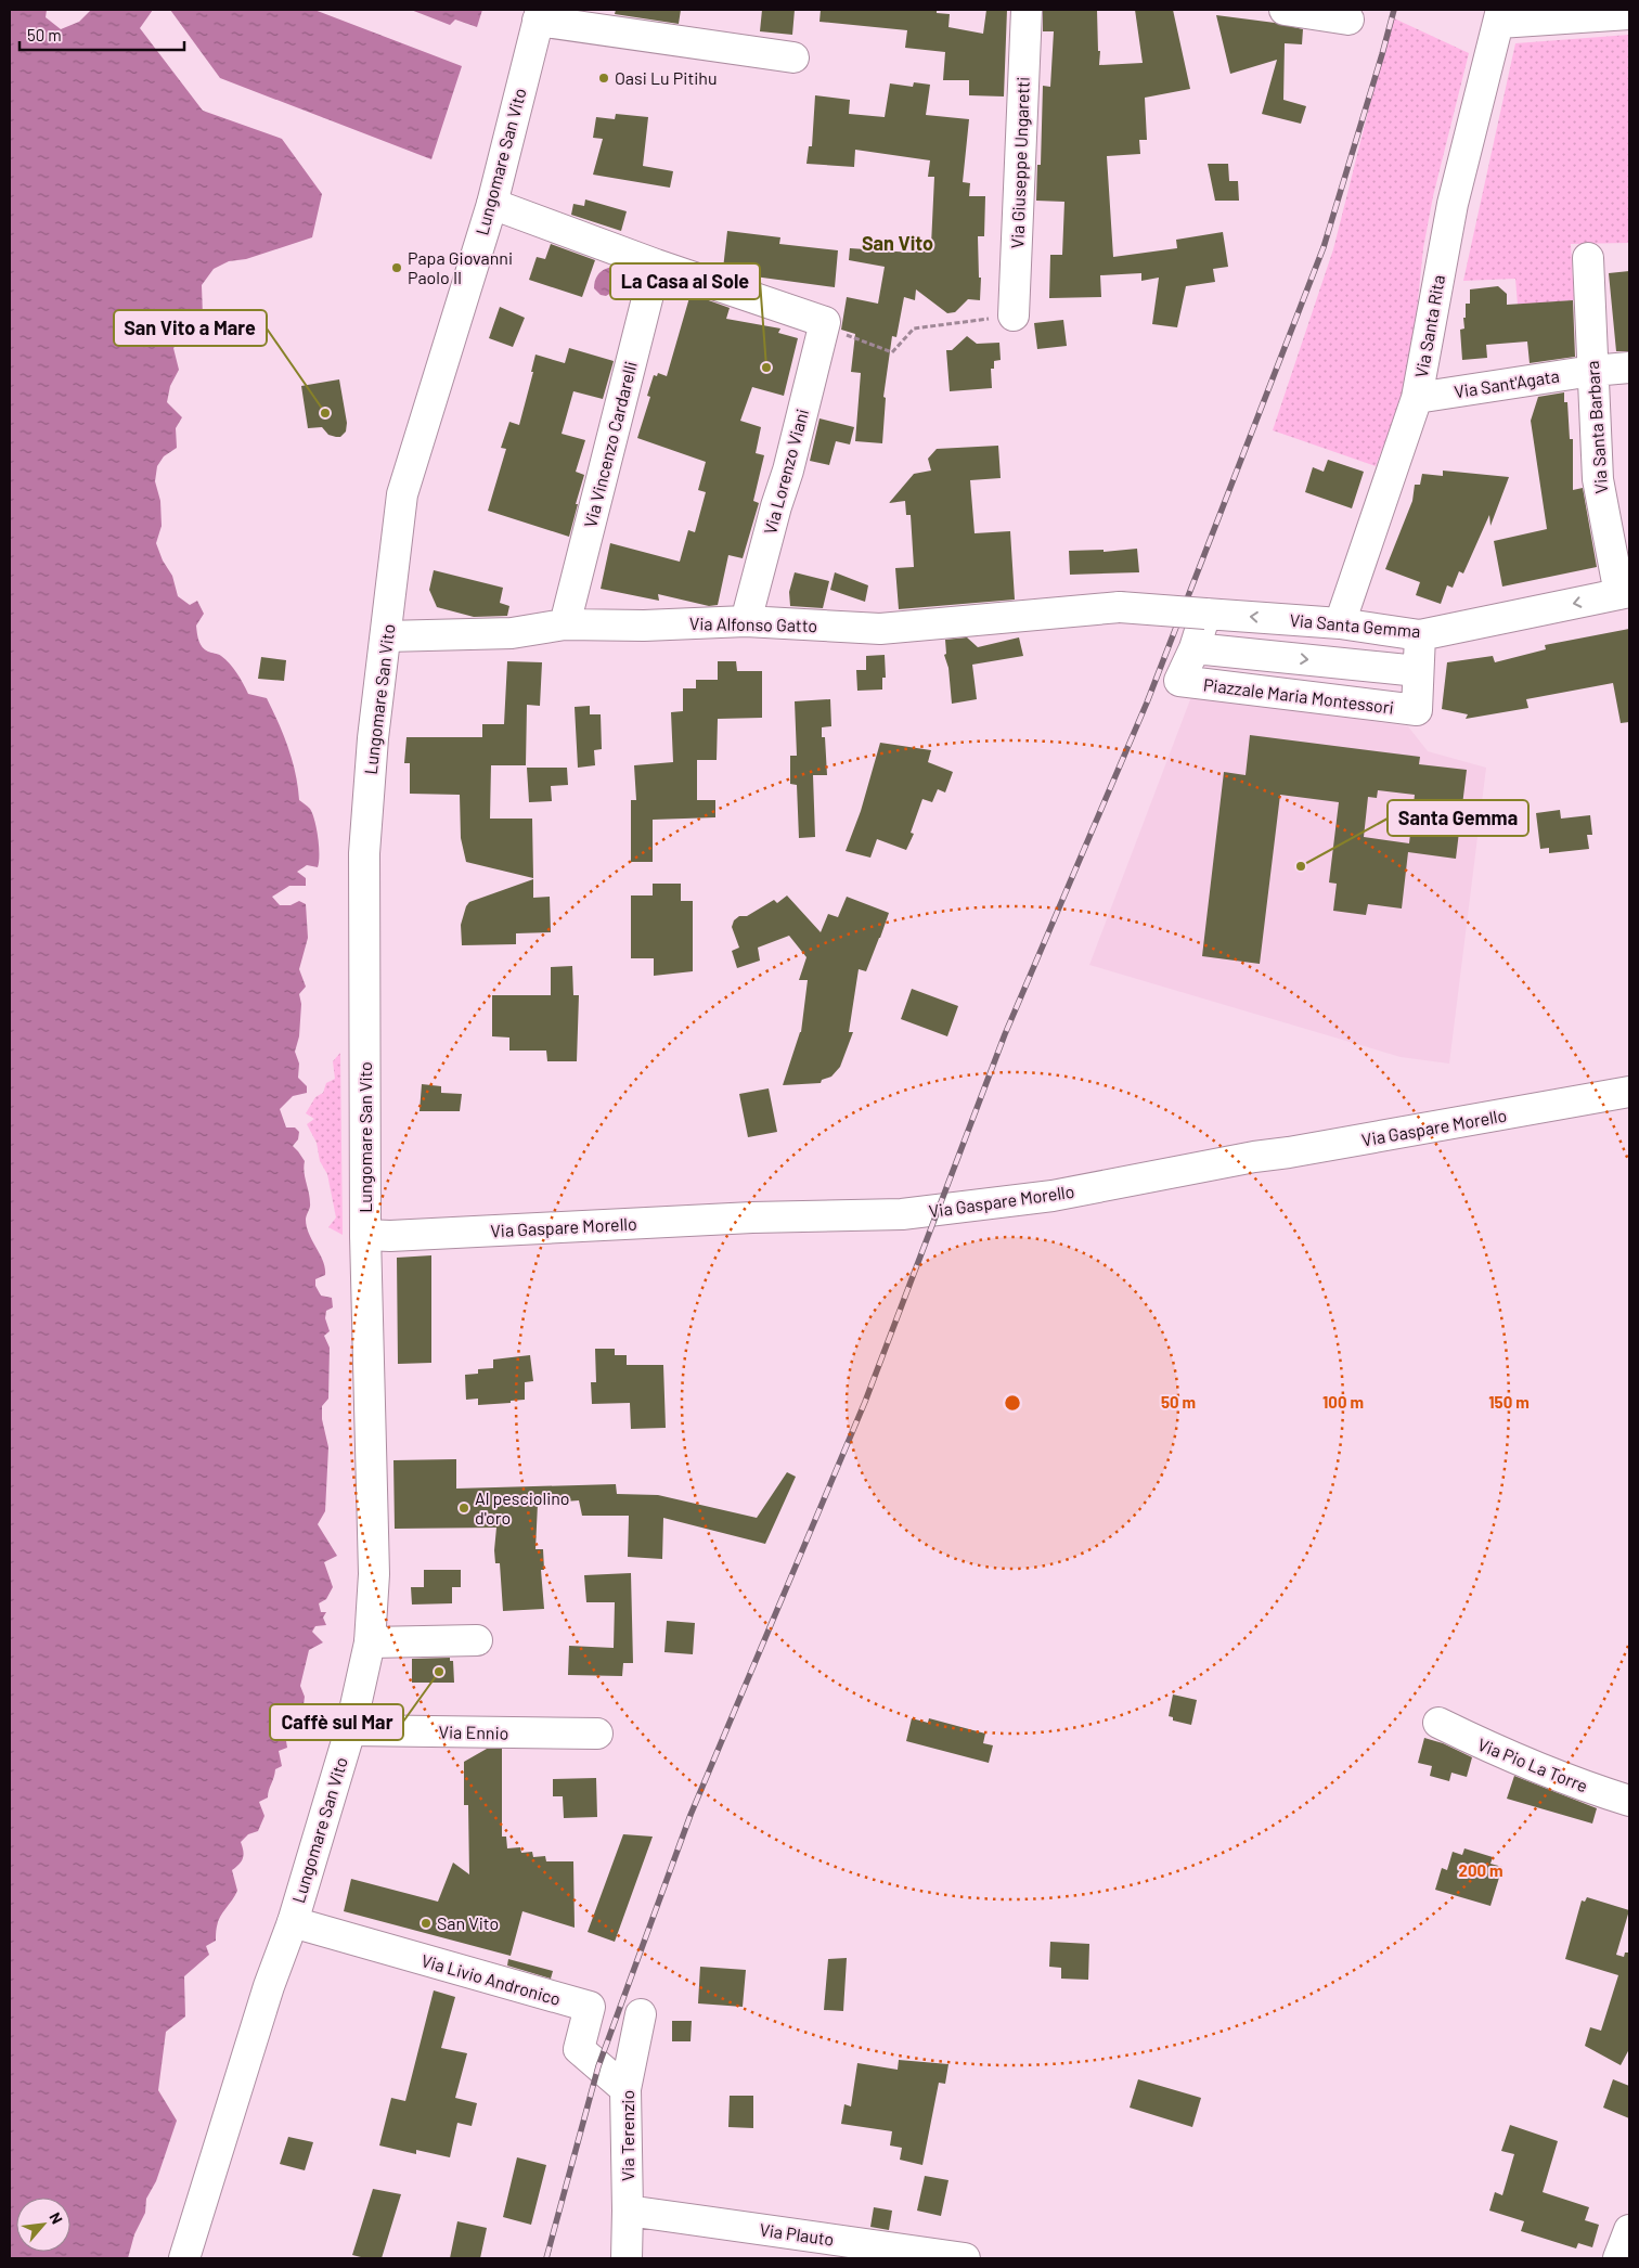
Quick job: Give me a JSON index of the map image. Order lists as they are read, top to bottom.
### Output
{
  "streets": {
    "street": [
      "Lungomare San Vito",
      "Via Giuseppe Ungaretti",
      "Via Santa Rita",
      "Via Sant'Agata",
      "Via Santa Barbara",
      "Via Vincenzo Cardarelli",
      "Via Lorenzo Viani",
      "Via Alfonso Gatto",
      "Via Santa Gemma",
      "Piazzale Maria Montessori",
      "Via Gaspare Morello",
      "Via Ennio",
      "Via Pio La Torre",
      "Via Livio Andronico",
      "Via Terenzio",
      "Via Plauto"
    ]
  },
  "crossings": [
    ["Lungomare San Vito", "Via Alfonso Gatto"],
    ["Lungomare San Vito", "Via Gaspare Morello"],
    ["Lungomare San Vito", "Via Ennio"],
    ["Lungomare San Vito", "Via Livio Andronico"],
    ["Via Santa Rita", "Via Sant'Agata"],
    ["Via Santa Rita", "Via Santa Gemma"],
    ["Via Sant'Agata", "Via Santa Barbara"],
    ["Via Santa Barbara", "Via Santa Gemma"],
    ["Via Vincenzo Cardarelli", "Via Alfonso Gatto"],
    ["Via Lorenzo Viani", "Via Alfonso Gatto"],
    ["Via Alfonso Gatto", "Via Santa Gemma"],
    ["Via Alfonso Gatto", "Piazzale Maria Montessori"],
    ["Via Santa Gemma", "Piazzale Maria Montessori"],
    ["Via Livio Andronico", "Via Terenzio"],
    ["Via Terenzio", "Via Plauto"]
  ],
  "one_way": ["Via Santa Gemma", "Piazzale Maria Montessori"],
  "districts": ["San Vito"],
  "places": [
    "Oasi Lu Pitihu",
    "Papa Giovanni Paolo II",
    "La Casa al Sole",
    "San Vito a Mare",
    "Santa Gemma",
    "Al pesciolino d'oro",
    "Caffè sul Mar",
    "San Vito"
  ],
  "scale_bar": "50 m",
  "north": "top right",
  "rings": [
    "50 m",
    "100 m",
    "150 m",
    "200 m"
  ]
}
